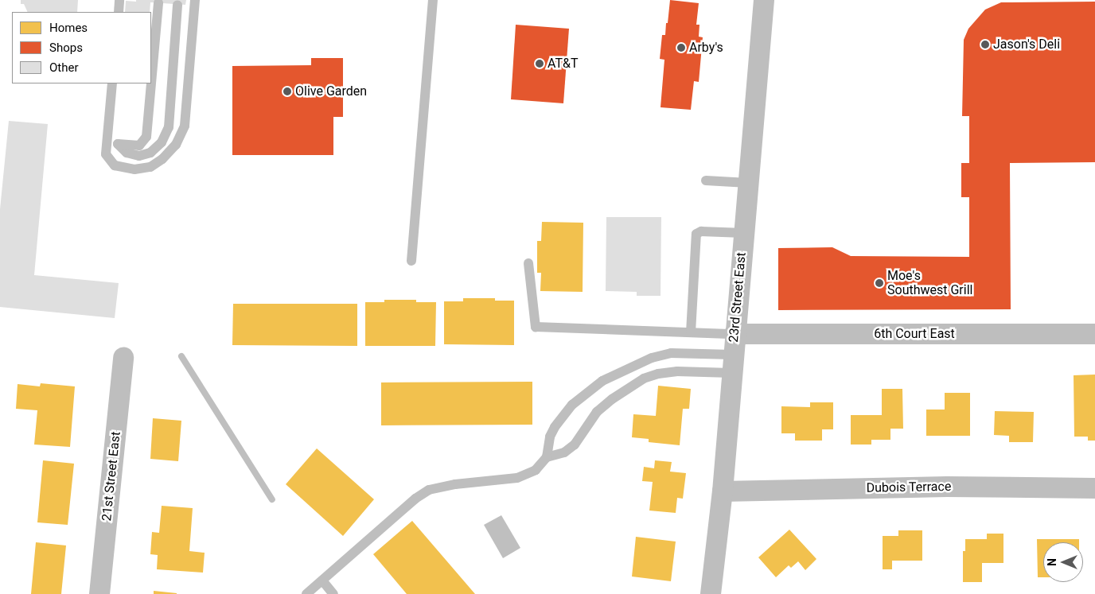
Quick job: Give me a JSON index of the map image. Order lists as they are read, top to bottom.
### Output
{
  "streets": {
    "street": [
      "23rd Street East",
      "6th Court East",
      "21st Street East",
      "Dubois Terrace"
    ]
  },
  "crossings": [
    ["23rd Street East", "6th Court East"],
    ["23rd Street East", "Dubois Terrace"]
  ],
  "places": [
    "Jason's Deli",
    "Arby's",
    "AT&T",
    "Olive Garden",
    "Moe's Southwest Grill"
  ],
  "legend": ["Homes", "Shops", "Other"],
  "north": "left"
}
